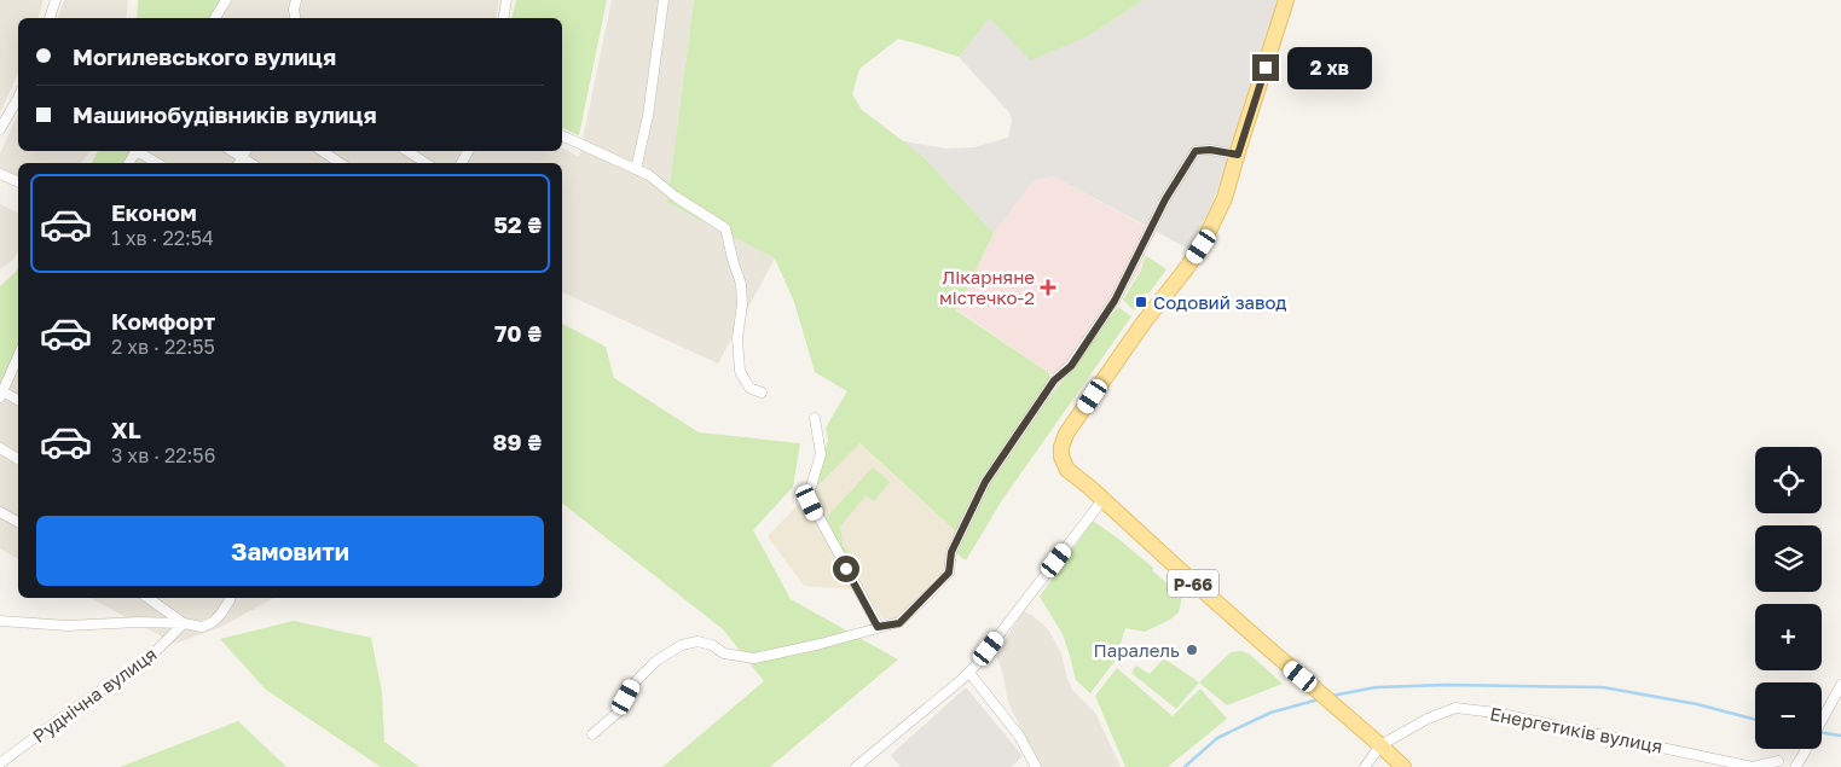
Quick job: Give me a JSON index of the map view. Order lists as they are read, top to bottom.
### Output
{
  "streets": {
    "main road": ["Р-66"],
    "street": ["Руднічна вулиця", "Енергетиків вулиця"]
  },
  "crossings": [
    ["Р-66", "Енергетиків вулиця"]
  ],
  "places": {
    "health": ["Лікарняне містечко-2"],
    "transit": ["Содовий завод"],
    "other": ["Паралель"]
  },
  "page": {
    "banner": ["Могилевського вулиця", "Машинобудівників вулиця"],
    "bubble": "2 хв",
    "list": [
      {
        "name": "Економ",
        "note": "1 хв · 22:54",
        "value": "52 ₴"
      },
      {
        "name": "Комфорт",
        "note": "2 хв · 22:55",
        "value": "70 ₴"
      },
      {
        "name": "XL",
        "note": "3 хв · 22:56",
        "value": "89 ₴"
      }
    ],
    "map_buttons": ["+", "−"],
    "buttons": "Замовити"
  }
}
